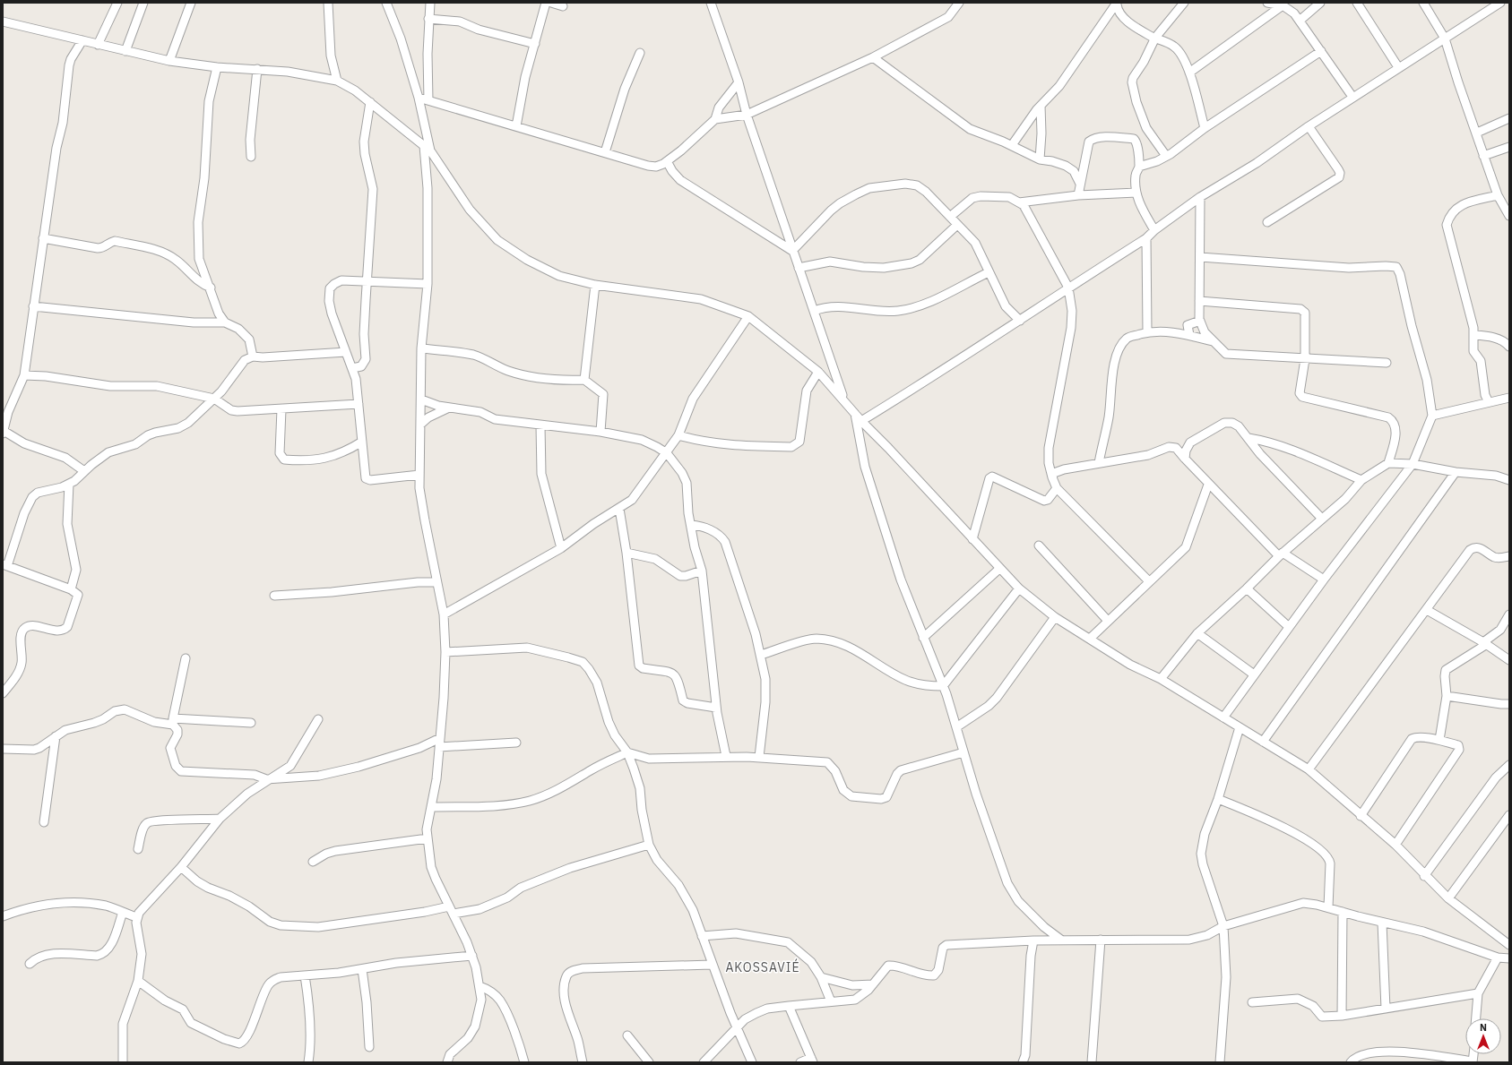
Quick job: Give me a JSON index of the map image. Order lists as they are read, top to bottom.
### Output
{
  "districts": ["AKOSSAVIÉ"],
  "north": "top"
}
